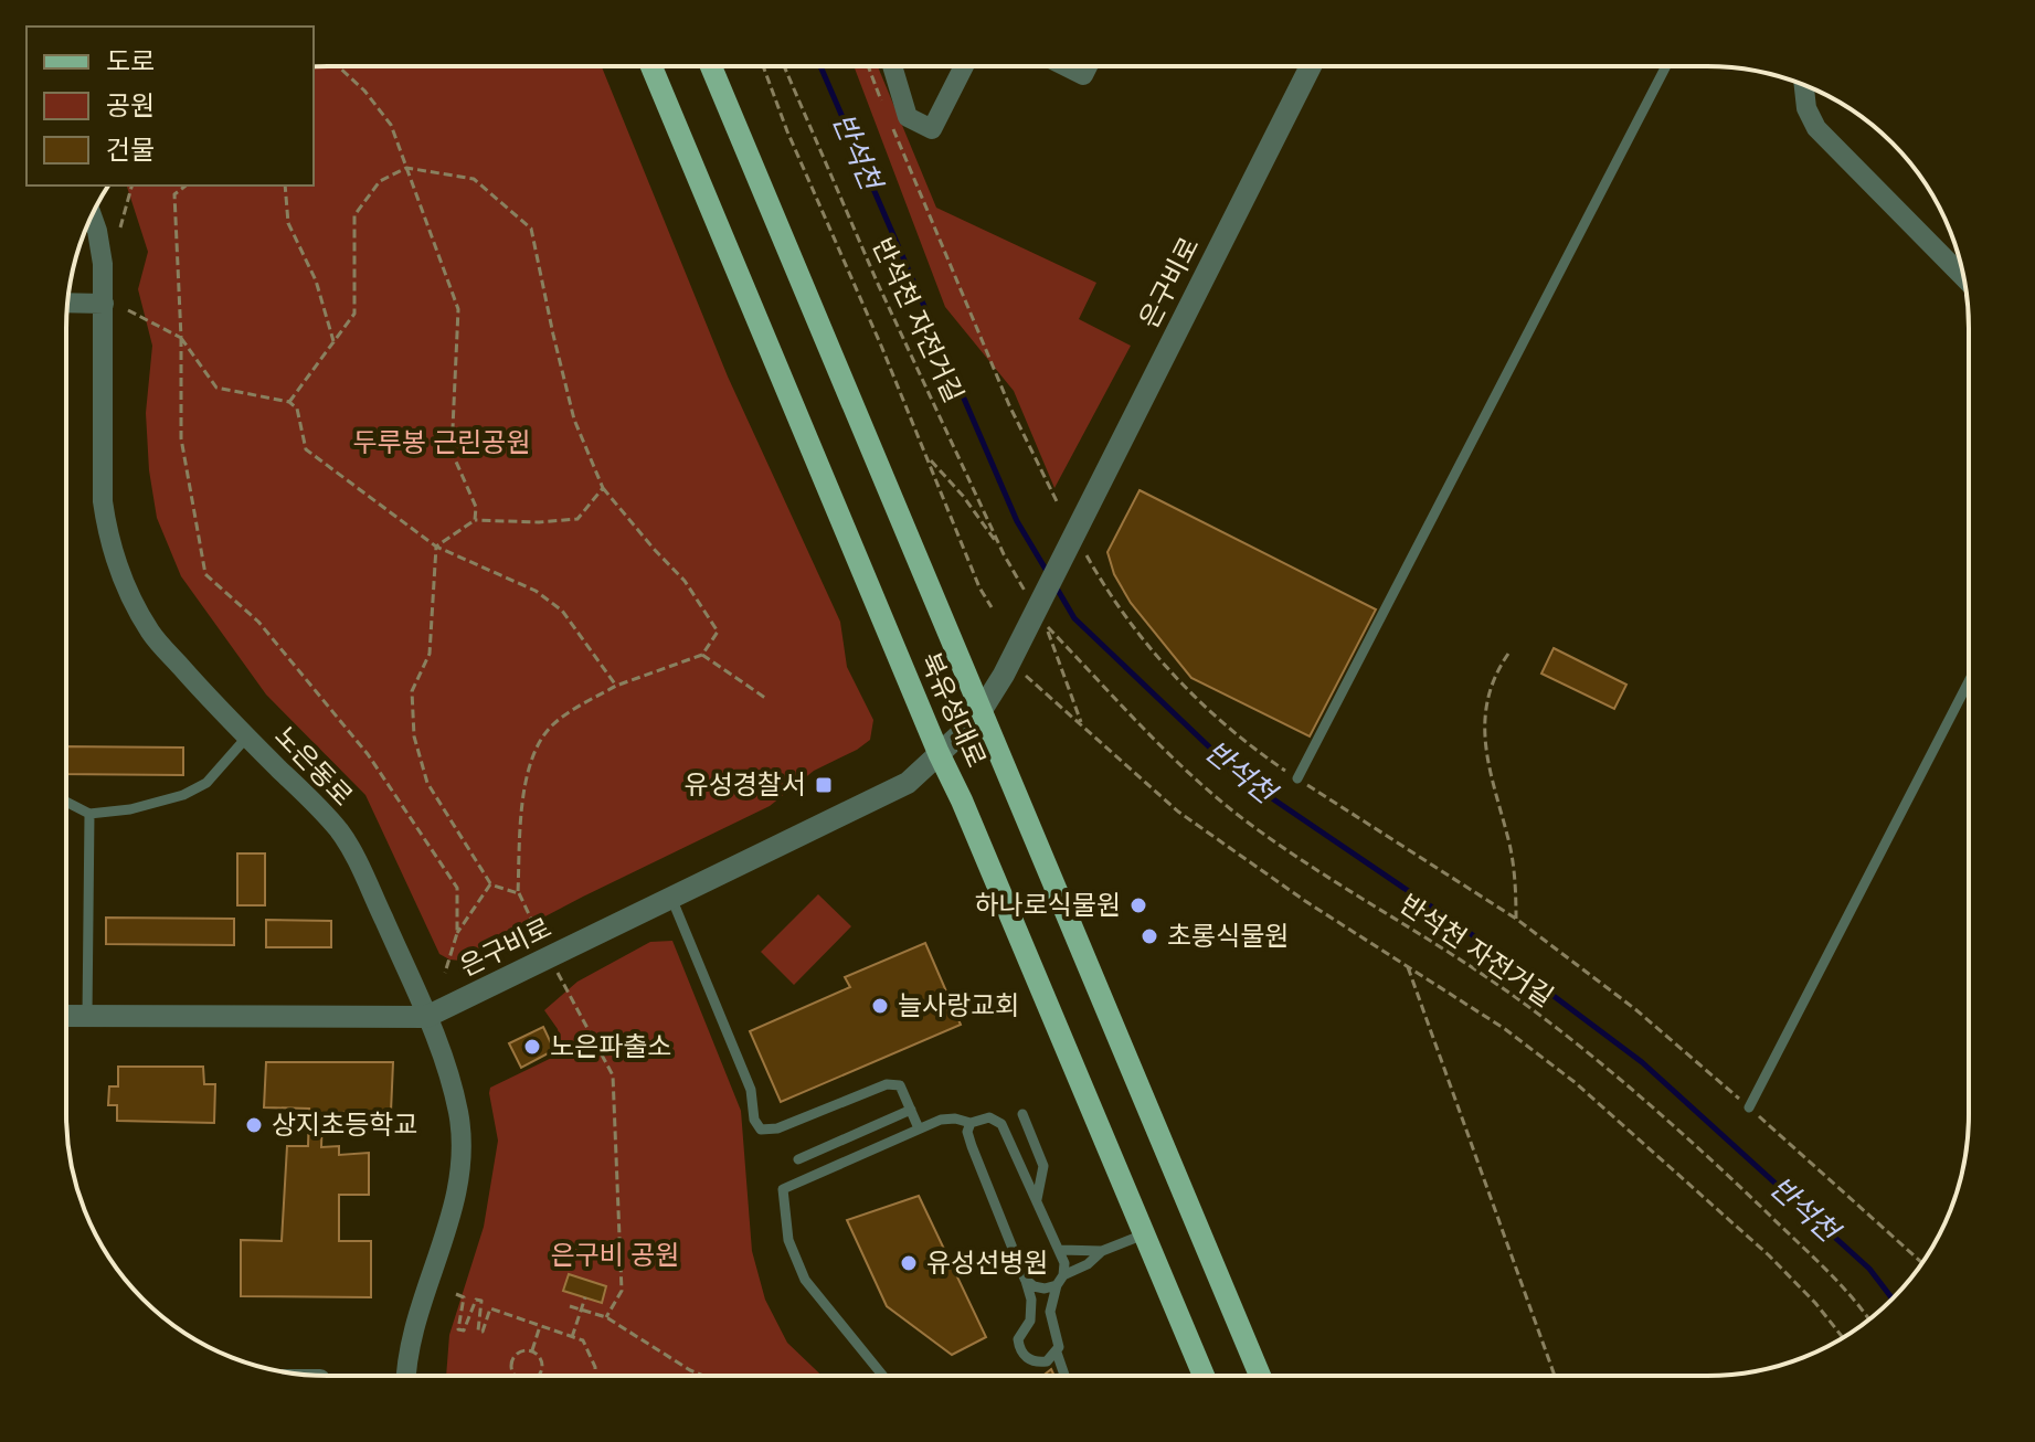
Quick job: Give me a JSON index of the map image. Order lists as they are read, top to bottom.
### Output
{
  "streets": {
    "main road": ["북유성대로"],
    "street": ["은구비로", "노은동로"],
    "path": ["반석천 자전거길"]
  },
  "crossings": [
    ["은구비로", "북유성대로"],
    ["은구비로", "노은동로"]
  ],
  "water": ["반석천"],
  "parks": ["두루봉 근린공원", "은구비 공원"],
  "places": {
    "transit": ["유성경찰서"],
    "other": [
      "하나로식물원",
      "초롱식물원",
      "늘사랑교회",
      "노은파출소",
      "상지초등학교",
      "유성선병원"
    ]
  },
  "legend": ["도로", "공원", "건물"]
}
